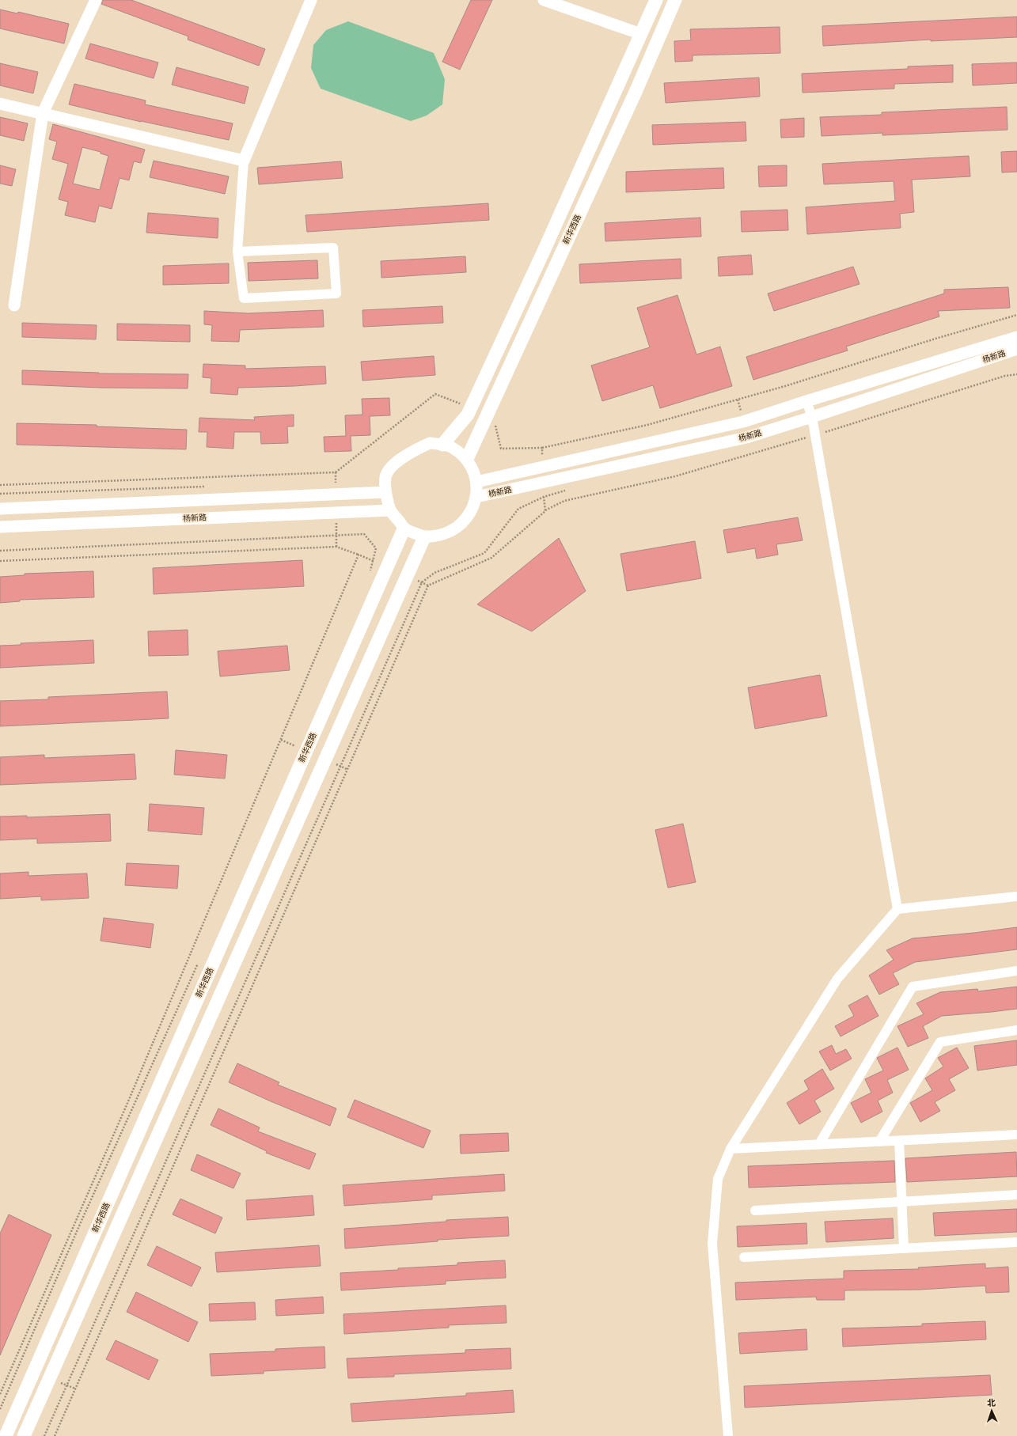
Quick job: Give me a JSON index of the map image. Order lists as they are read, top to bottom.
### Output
{
  "streets": {
    "main road": ["新华西路"],
    "street": ["杨新路"]
  },
  "crossings": [
    ["新华西路", "杨新路"]
  ],
  "north": "top"
}
